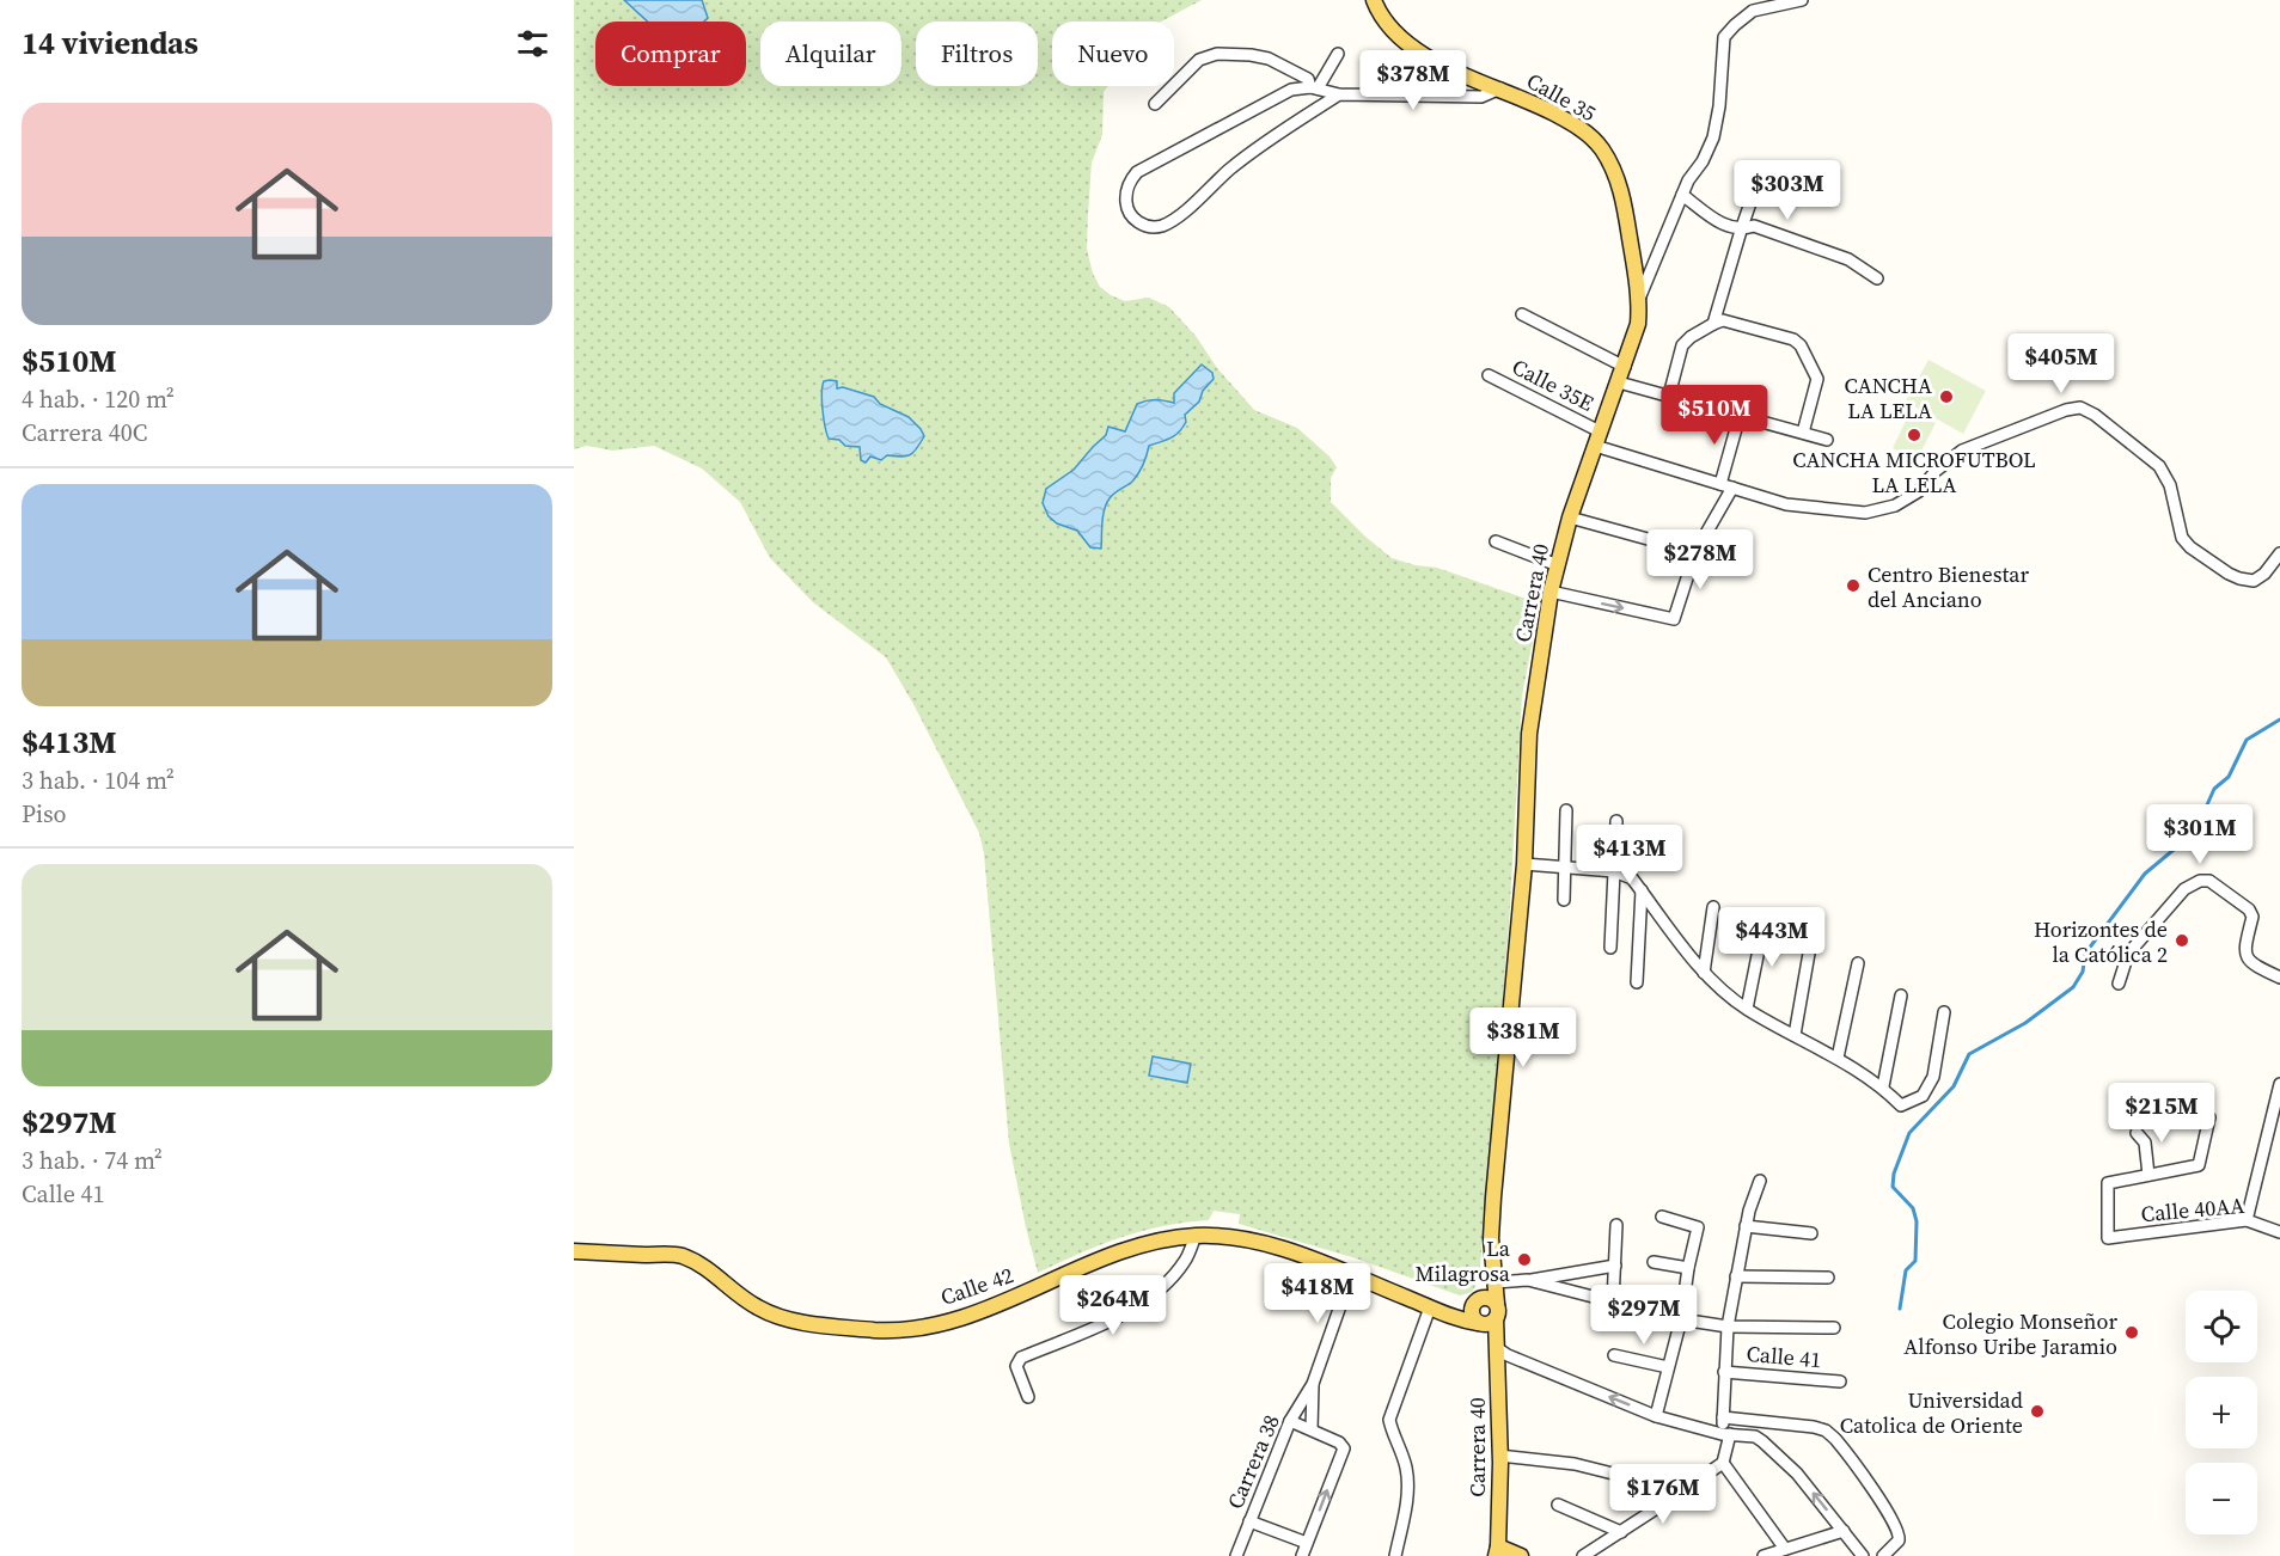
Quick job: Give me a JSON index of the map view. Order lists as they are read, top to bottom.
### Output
{
  "streets": {
    "main road": ["Calle 35", "Carrera 40", "Calle 42"],
    "street": [
      "Calle 35E",
      "Calle 40AA",
      "Calle 41",
      "Carrera 38"
    ]
  },
  "crossings": [
    ["Calle 35", "Carrera 40"],
    ["Calle 35E", "Carrera 40"],
    ["Carrera 40", "Calle 42"],
    ["Calle 42", "Carrera 38"]
  ],
  "places": [
    "CANCHA LA LELA",
    "CANCHA MICROFUTBOL LA LELA",
    "Centro Bienestar del Anciano",
    "Horizontes de la Católica 2",
    "La Milagrosa",
    "Colegio Monseñor Alfonso Uribe Jaramio",
    "Universidad Catolica de Oriente"
  ],
  "page": {
    "heading": "14 viviendas",
    "chip": [
      "Comprar",
      "Alquilar",
      "Filtros",
      "Nuevo"
    ],
    "price": [
      "$378M",
      "$303M",
      "$405M",
      "$510M",
      "$278M",
      "$301M",
      "$413M",
      "$443M",
      "$381M",
      "$215M",
      "$418M",
      "$264M",
      "$297M",
      "$176M"
    ],
    "list": [
      {
        "name": "$510M",
        "note": "4 hab. · 120 m² · Carrera 40C"
      },
      {
        "name": "$413M",
        "note": "3 hab. · 104 m² · Piso"
      },
      {
        "name": "$297M",
        "note": "3 hab. · 74 m² · Calle 41"
      }
    ],
    "map_buttons": ["+", "−"]
  }
}
